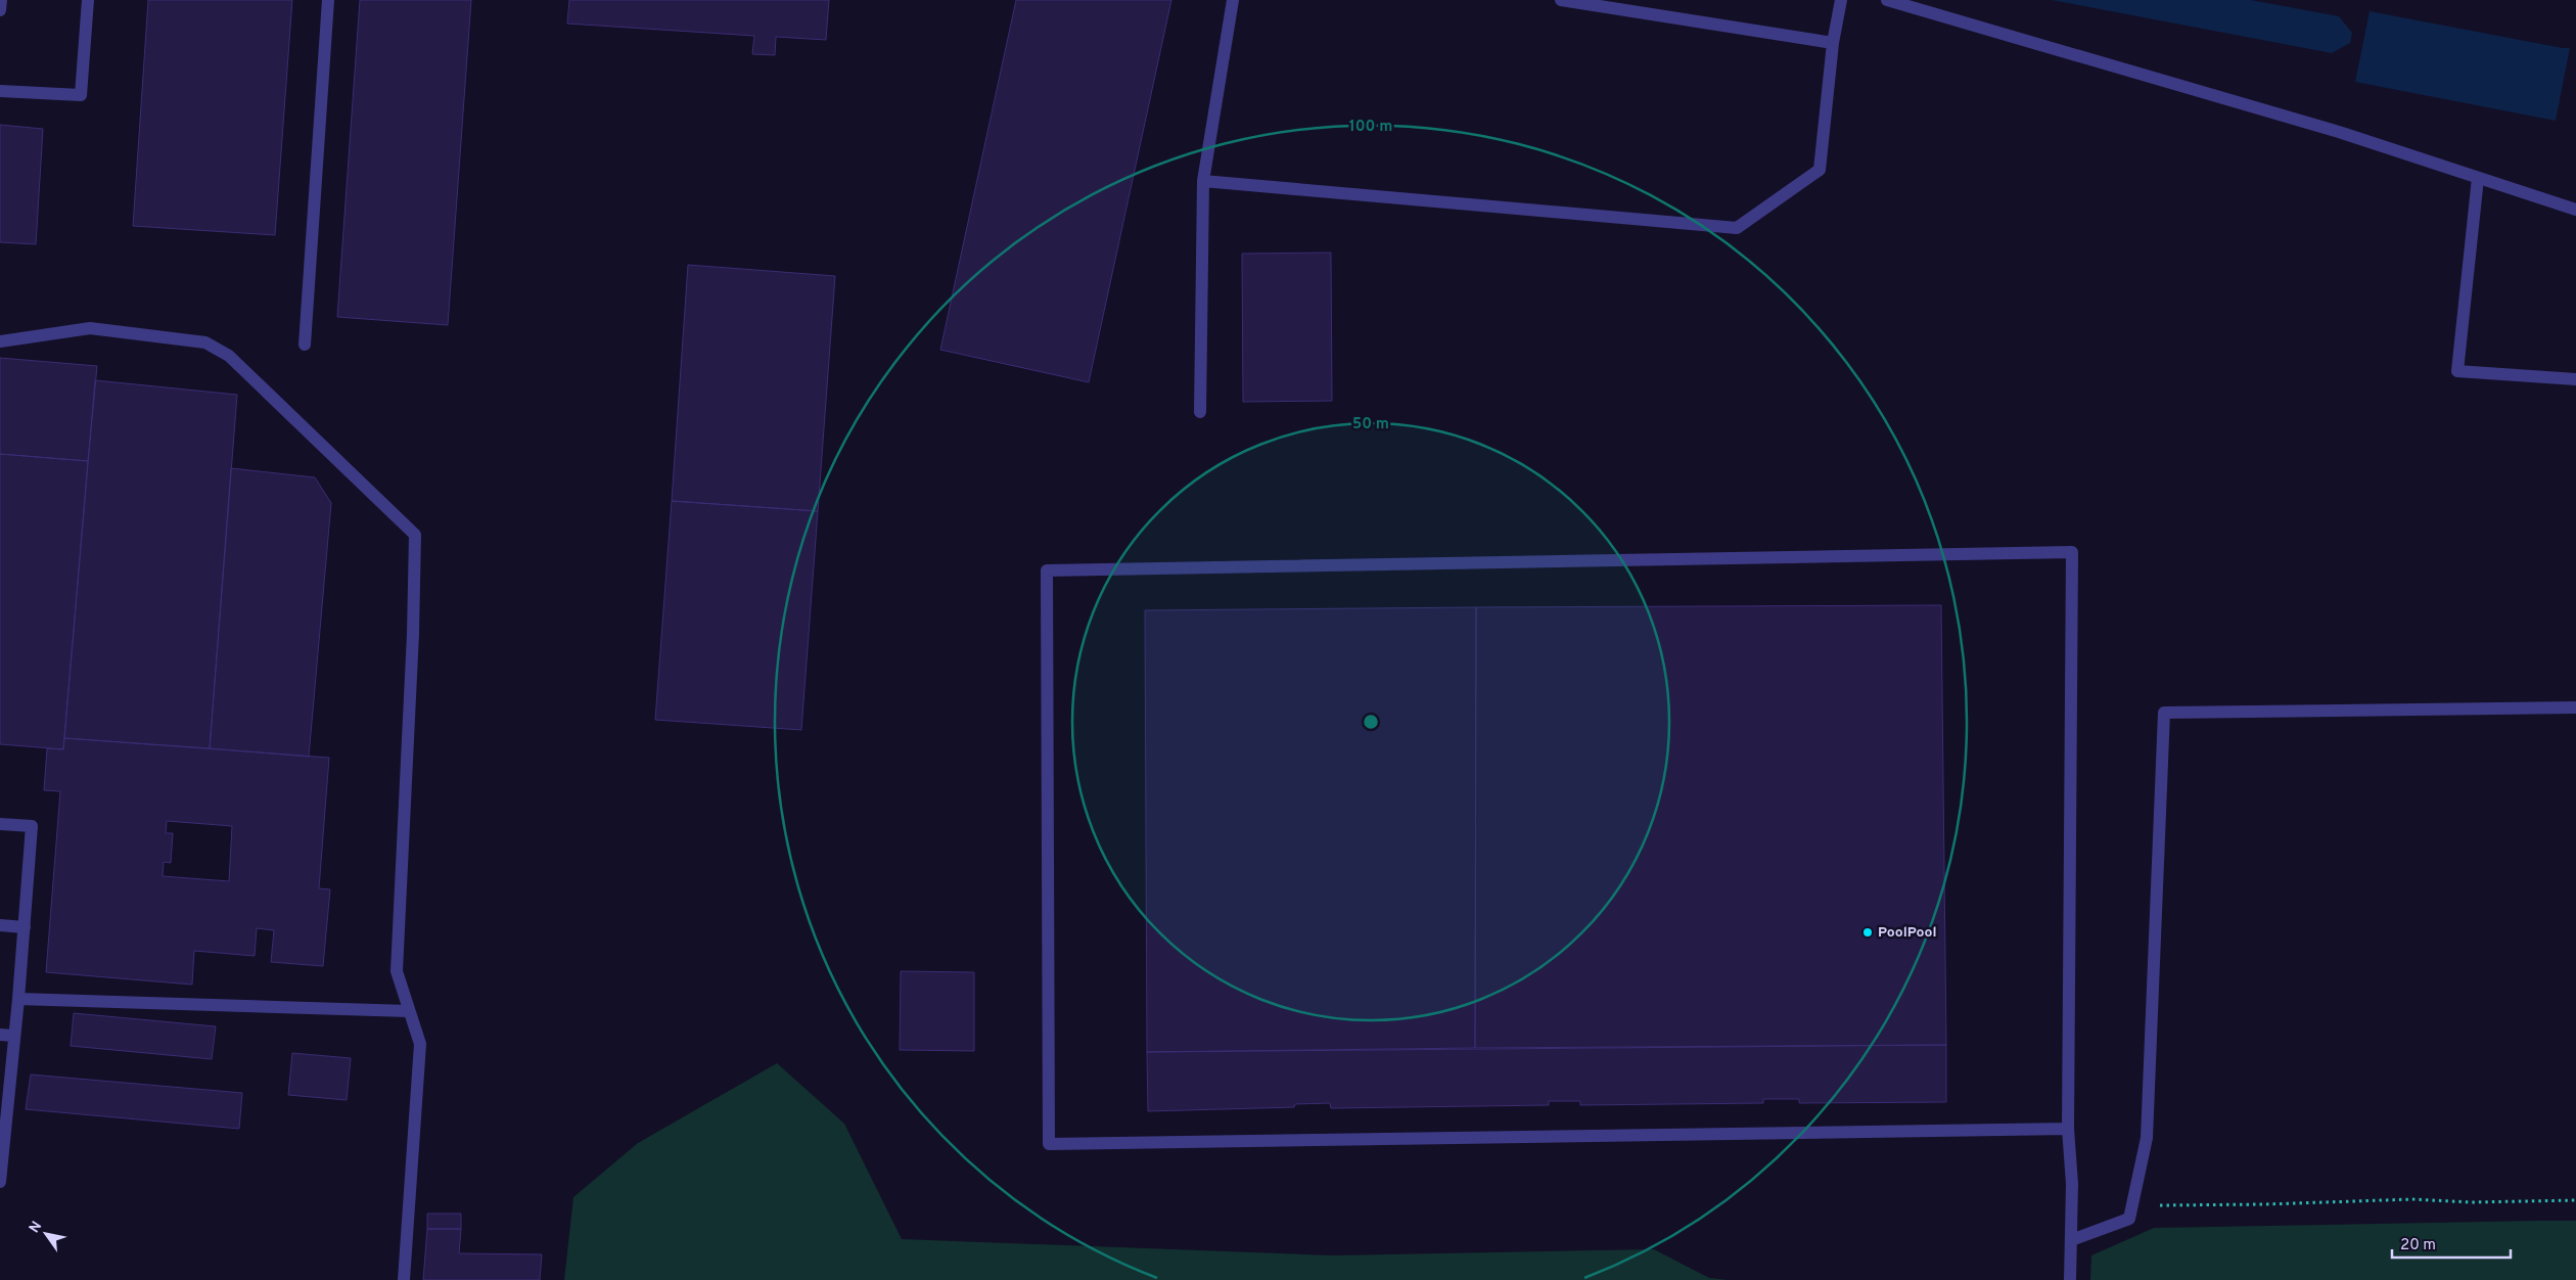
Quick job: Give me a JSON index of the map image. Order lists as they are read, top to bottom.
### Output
{
  "places": ["PoolPool"],
  "scale_bar": "20 m",
  "north": "top left",
  "rings": ["100 m", "50 m"]
}
